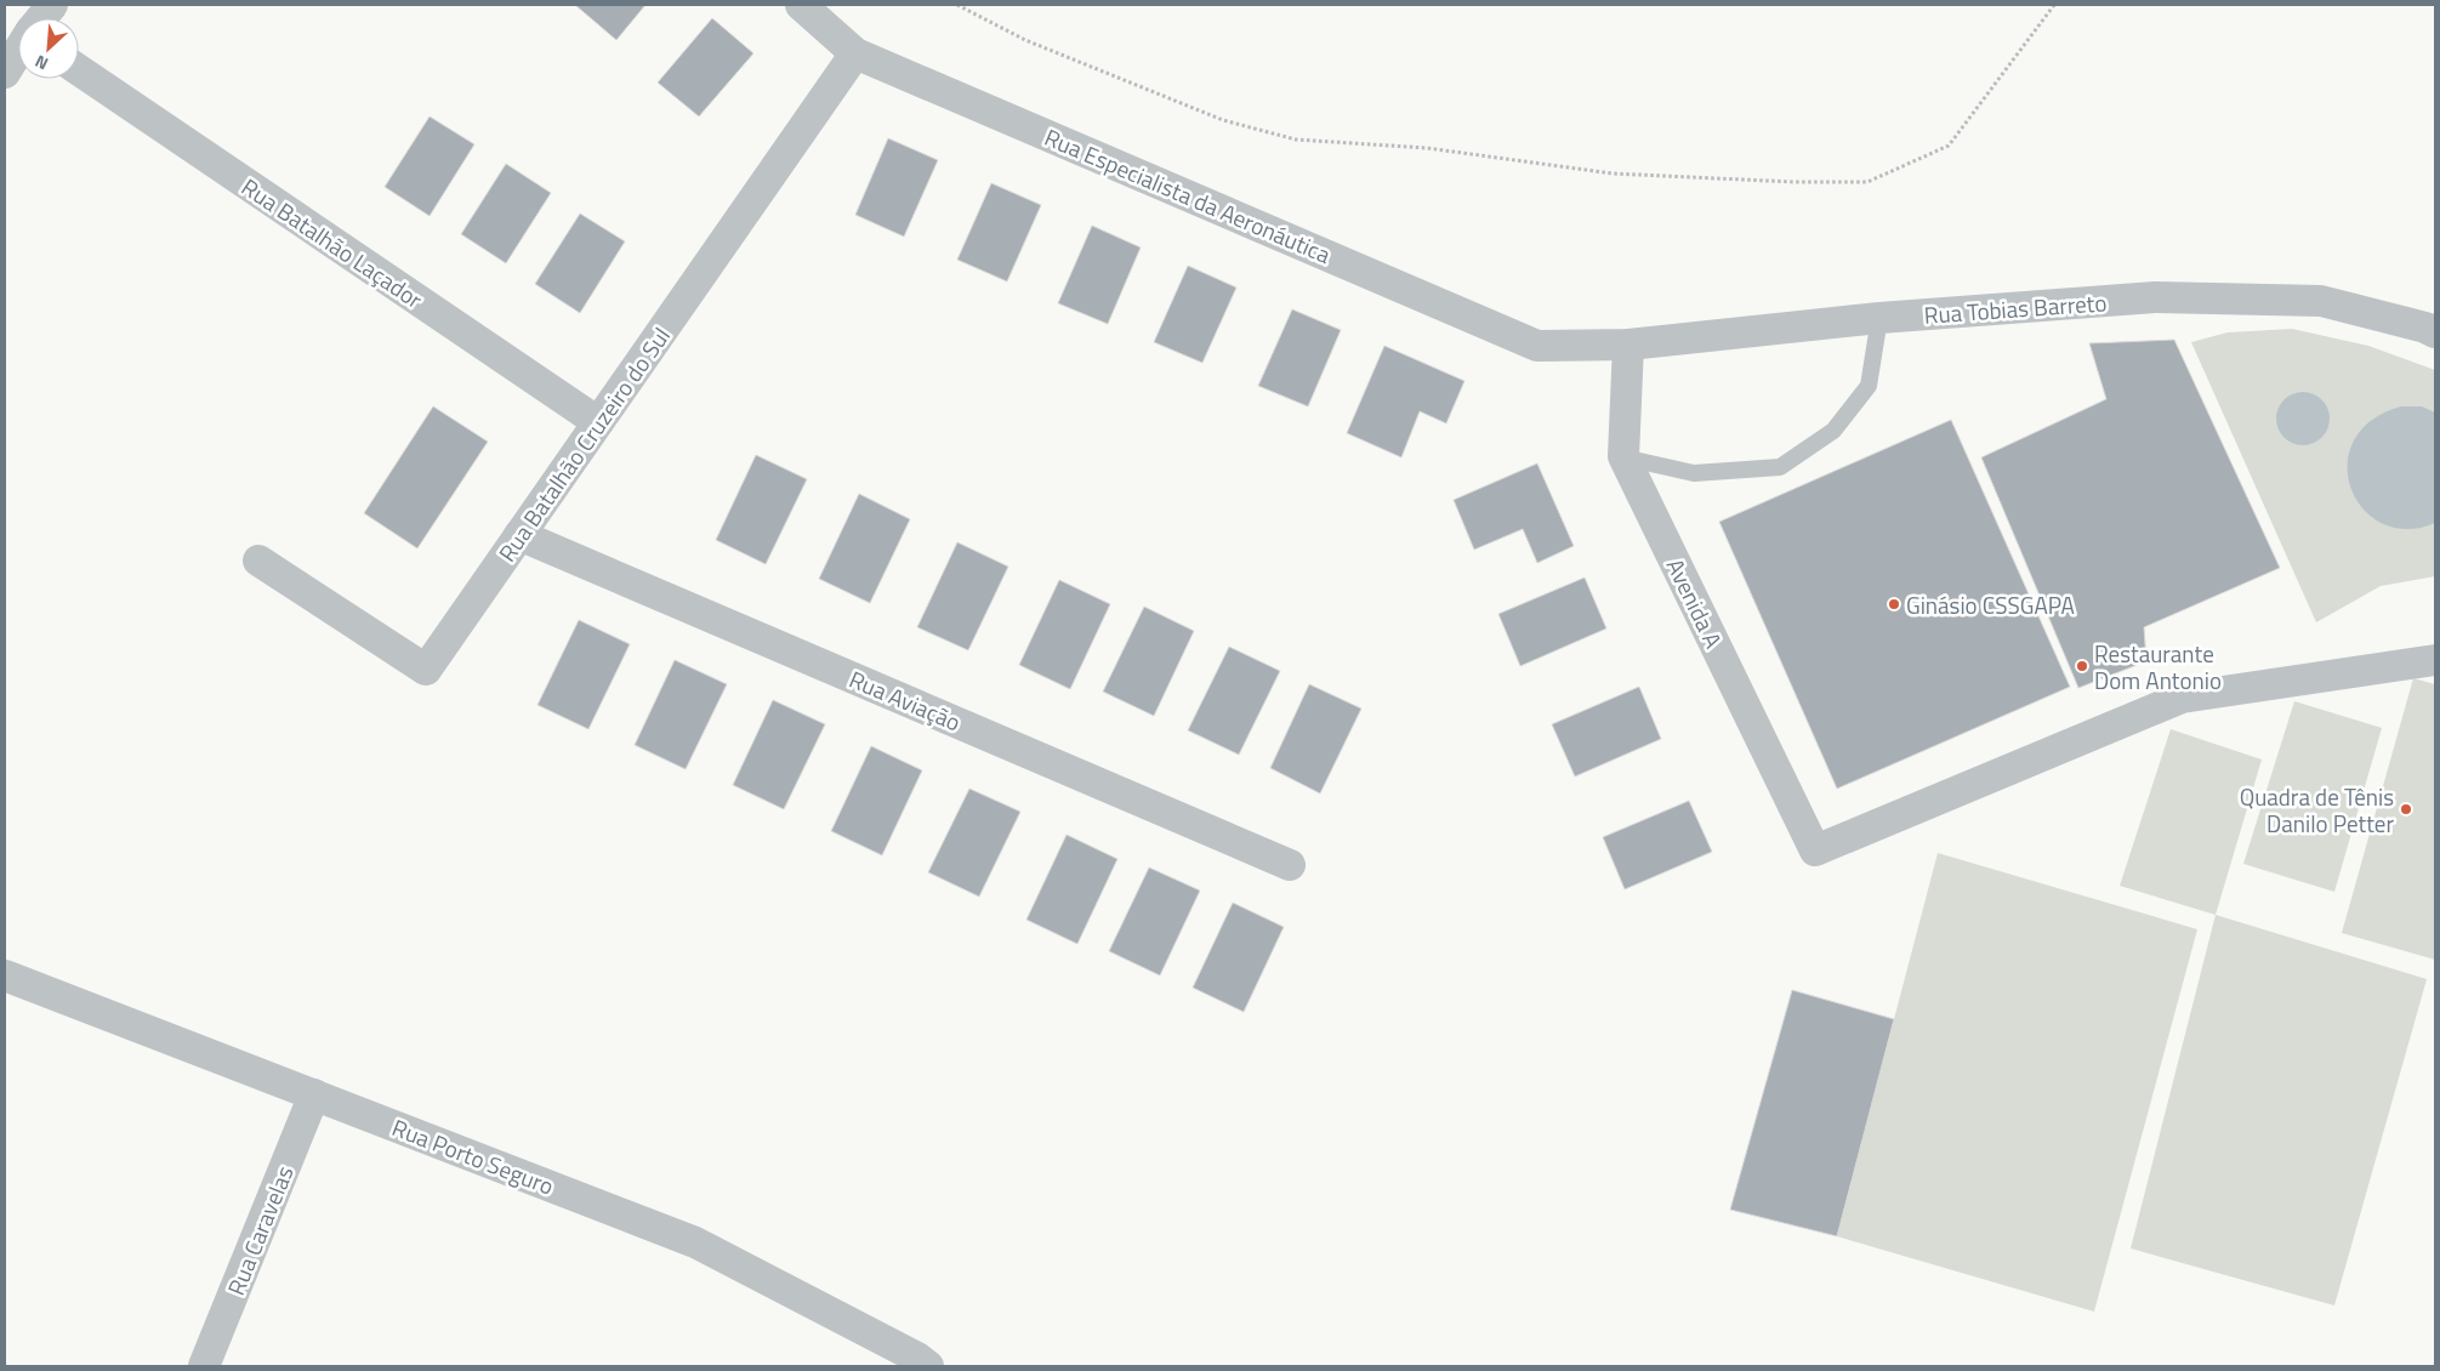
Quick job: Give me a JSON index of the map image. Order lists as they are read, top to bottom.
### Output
{
  "streets": {
    "street": [
      "Rua Especialista da Aeronáutica",
      "Rua Batalhão Laçador",
      "Rua Tobias Barreto",
      "Rua Batalhão Cruzeiro do Sul",
      "Avenida A",
      "Rua Aviação",
      "Rua Porto Seguro",
      "Rua Caravelas"
    ]
  },
  "crossings": [
    ["Rua Especialista da Aeronáutica", "Rua Tobias Barreto"],
    ["Rua Especialista da Aeronáutica", "Rua Batalhão Cruzeiro do Sul"],
    ["Rua Batalhão Laçador", "Rua Batalhão Cruzeiro do Sul"],
    ["Rua Tobias Barreto", "Avenida A"],
    ["Rua Batalhão Cruzeiro do Sul", "Rua Aviação"],
    ["Rua Porto Seguro", "Rua Caravelas"]
  ],
  "places": ["Ginásio CSSGAPA", "Restaurante Dom Antonio", "Quadra de Tênis Danilo Petter"],
  "north": "bottom left"
}
